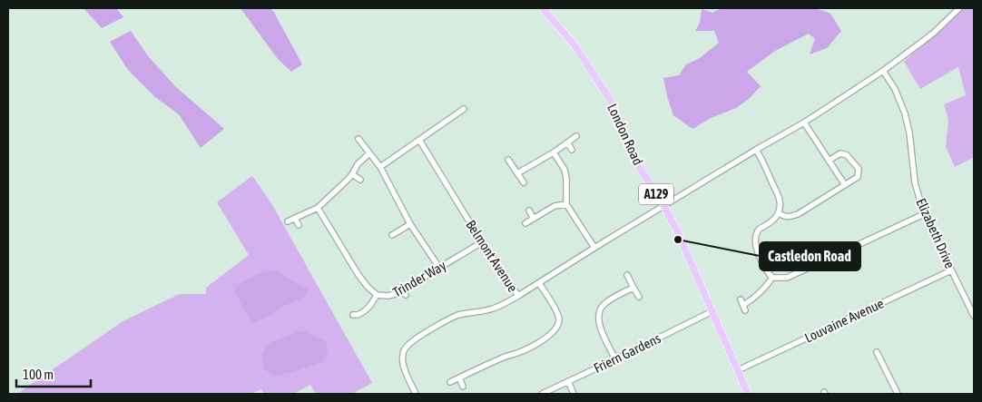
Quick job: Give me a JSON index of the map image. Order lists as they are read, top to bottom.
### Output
{
  "streets": {
    "main road": ["London Road", "A129"],
    "street": [
      "Elizabeth Drive",
      "Belmont Avenue",
      "Trinder Way",
      "Louvaine Avenue",
      "Friern Gardens"
    ]
  },
  "crossings": [
    ["London Road", "Belmont Avenue"],
    ["London Road", "Louvaine Avenue"],
    ["London Road", "Friern Gardens"],
    ["Elizabeth Drive", "Belmont Avenue"],
    ["Elizabeth Drive", "Louvaine Avenue"],
    ["Belmont Avenue", "Trinder Way"]
  ],
  "places": ["Castledon Road"],
  "scale_bar": "100 m"
}
